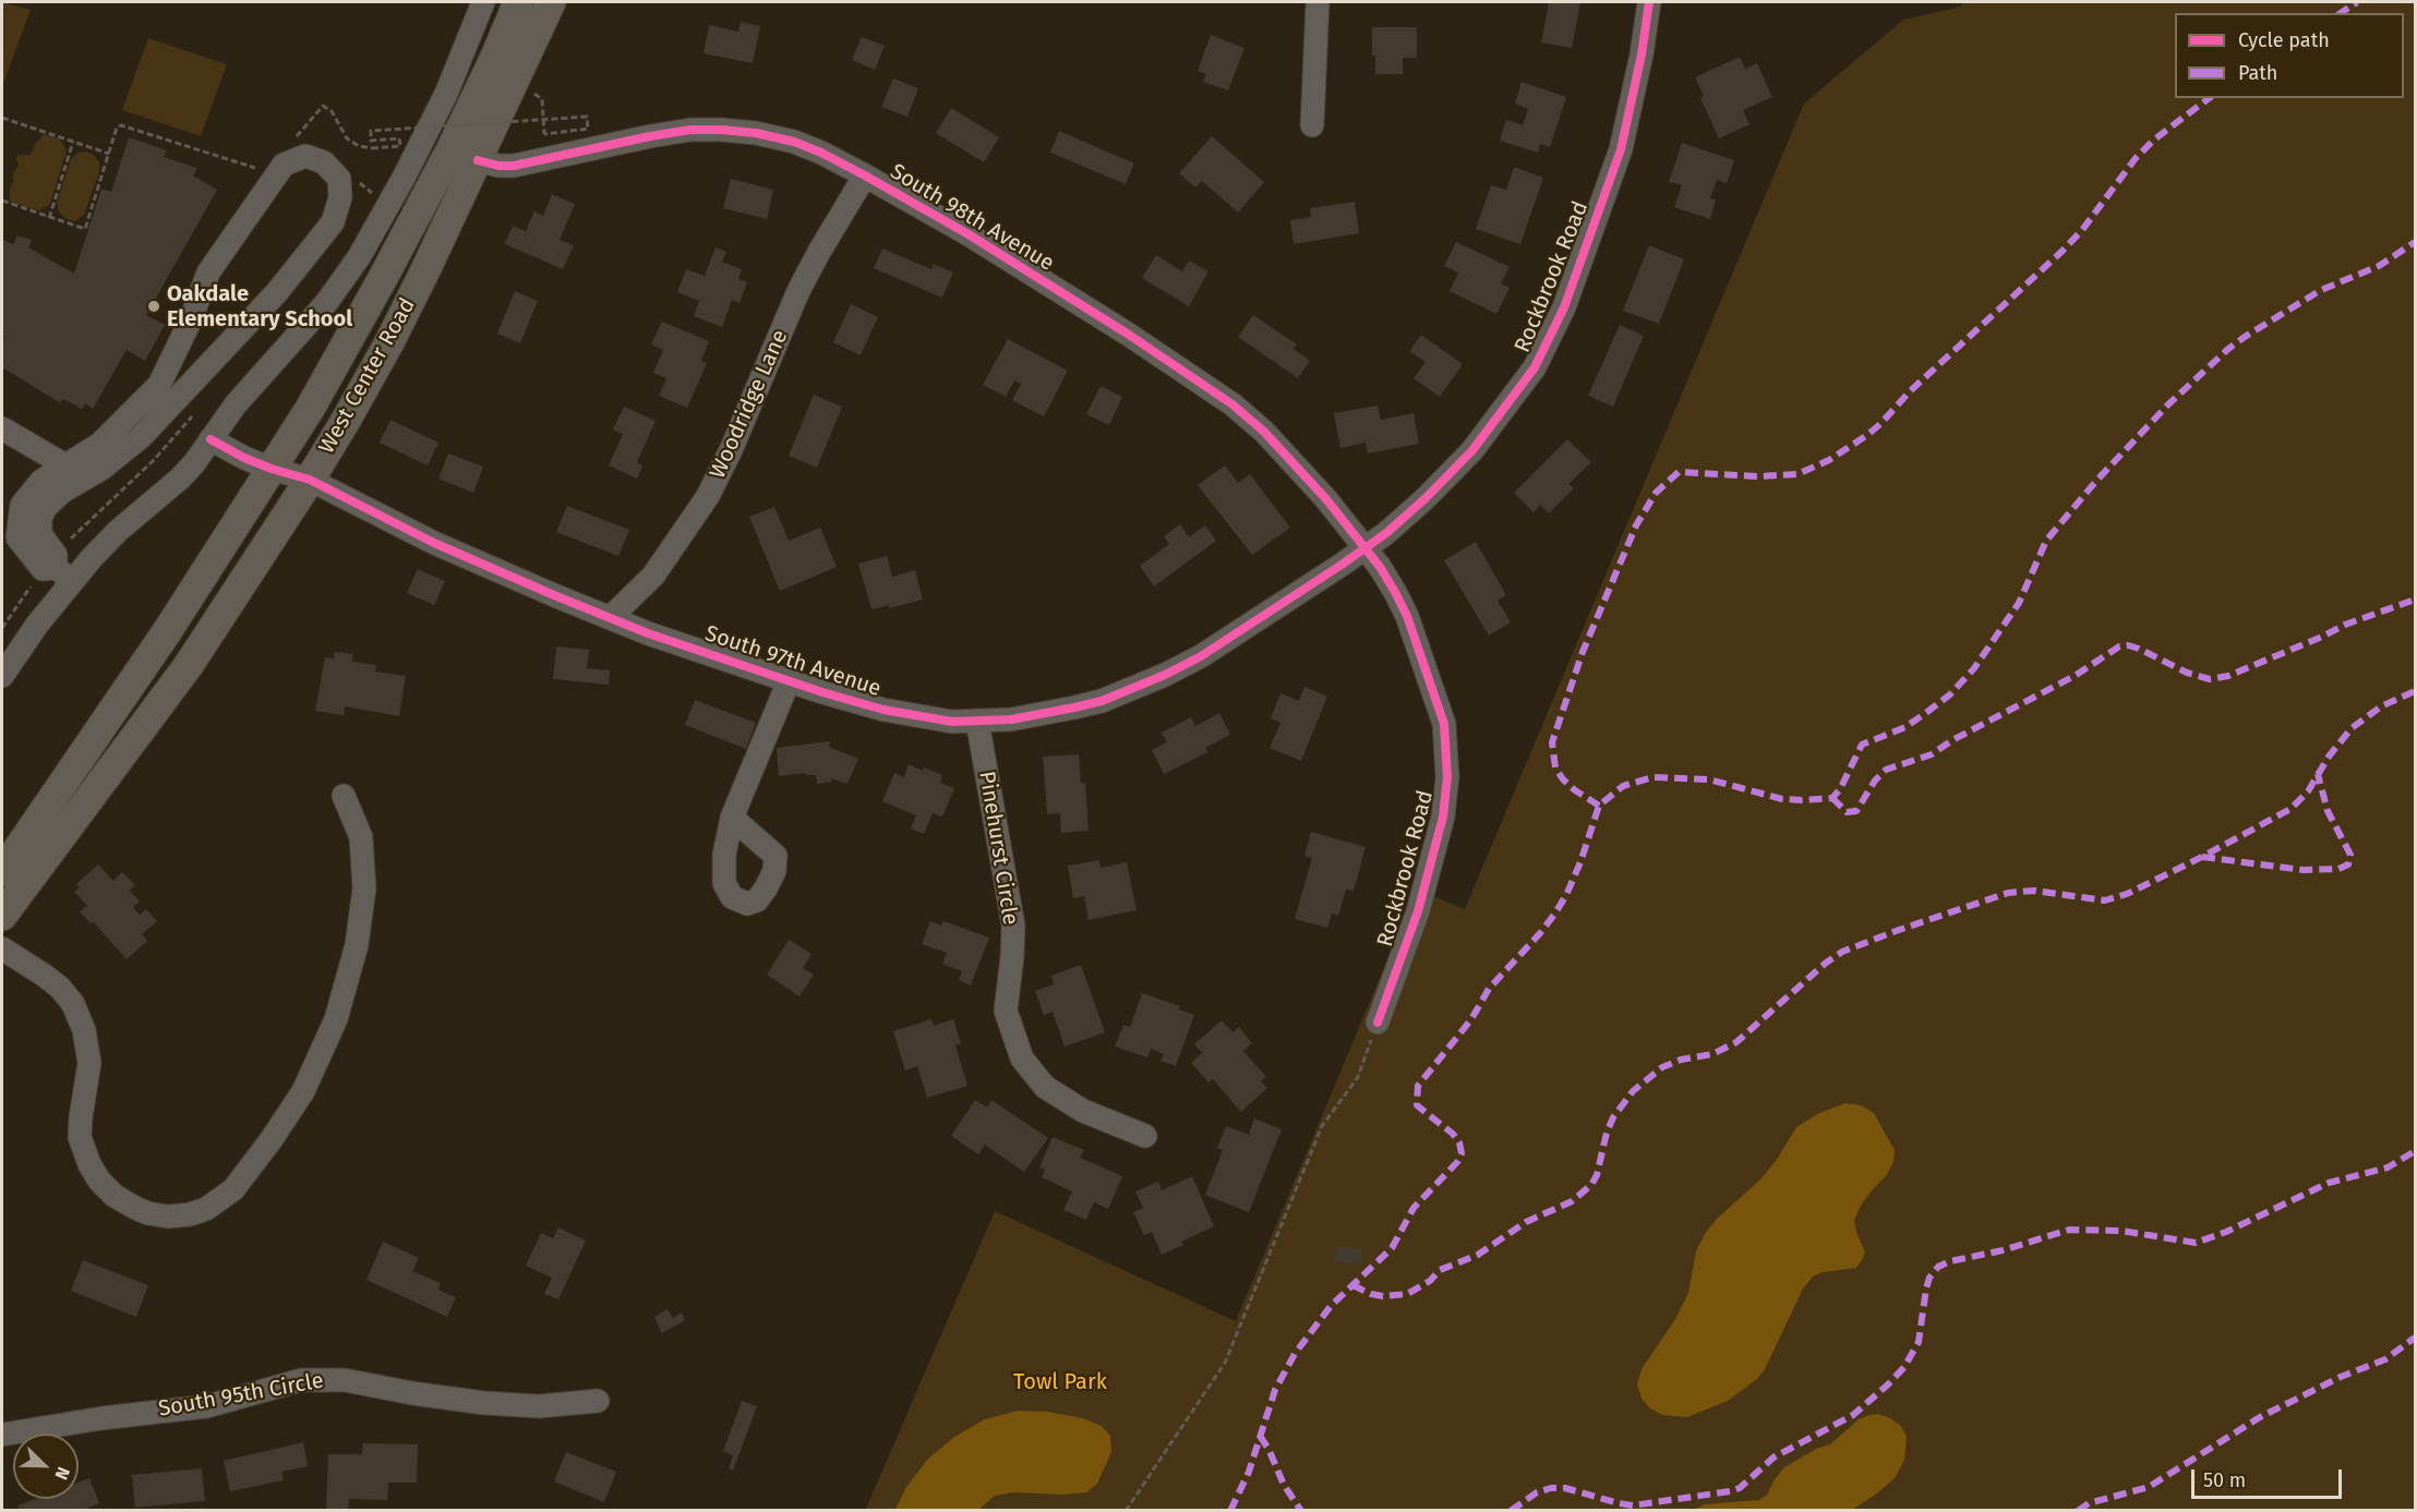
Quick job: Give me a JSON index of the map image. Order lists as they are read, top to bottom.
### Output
{
  "streets": {
    "main road": ["West Center Road"],
    "street": [
      "South 98th Avenue",
      "Rockbrook Road",
      "Woodridge Lane",
      "South 97th Avenue",
      "Pinehurst Circle",
      "South 95th Circle"
    ]
  },
  "crossings": [
    ["South 98th Avenue", "Rockbrook Road"],
    ["South 98th Avenue", "West Center Road"],
    ["South 98th Avenue", "Woodridge Lane"],
    ["South 98th Avenue", "South 97th Avenue"],
    ["Rockbrook Road", "South 97th Avenue"],
    ["West Center Road", "South 97th Avenue"],
    ["Woodridge Lane", "South 97th Avenue"],
    ["South 97th Avenue", "Pinehurst Circle"]
  ],
  "parks": ["Towl Park"],
  "places": ["Oakdale Elementary School"],
  "legend": ["Cycle path", "Path"],
  "scale_bar": "50 m",
  "north": "bottom right"
}
